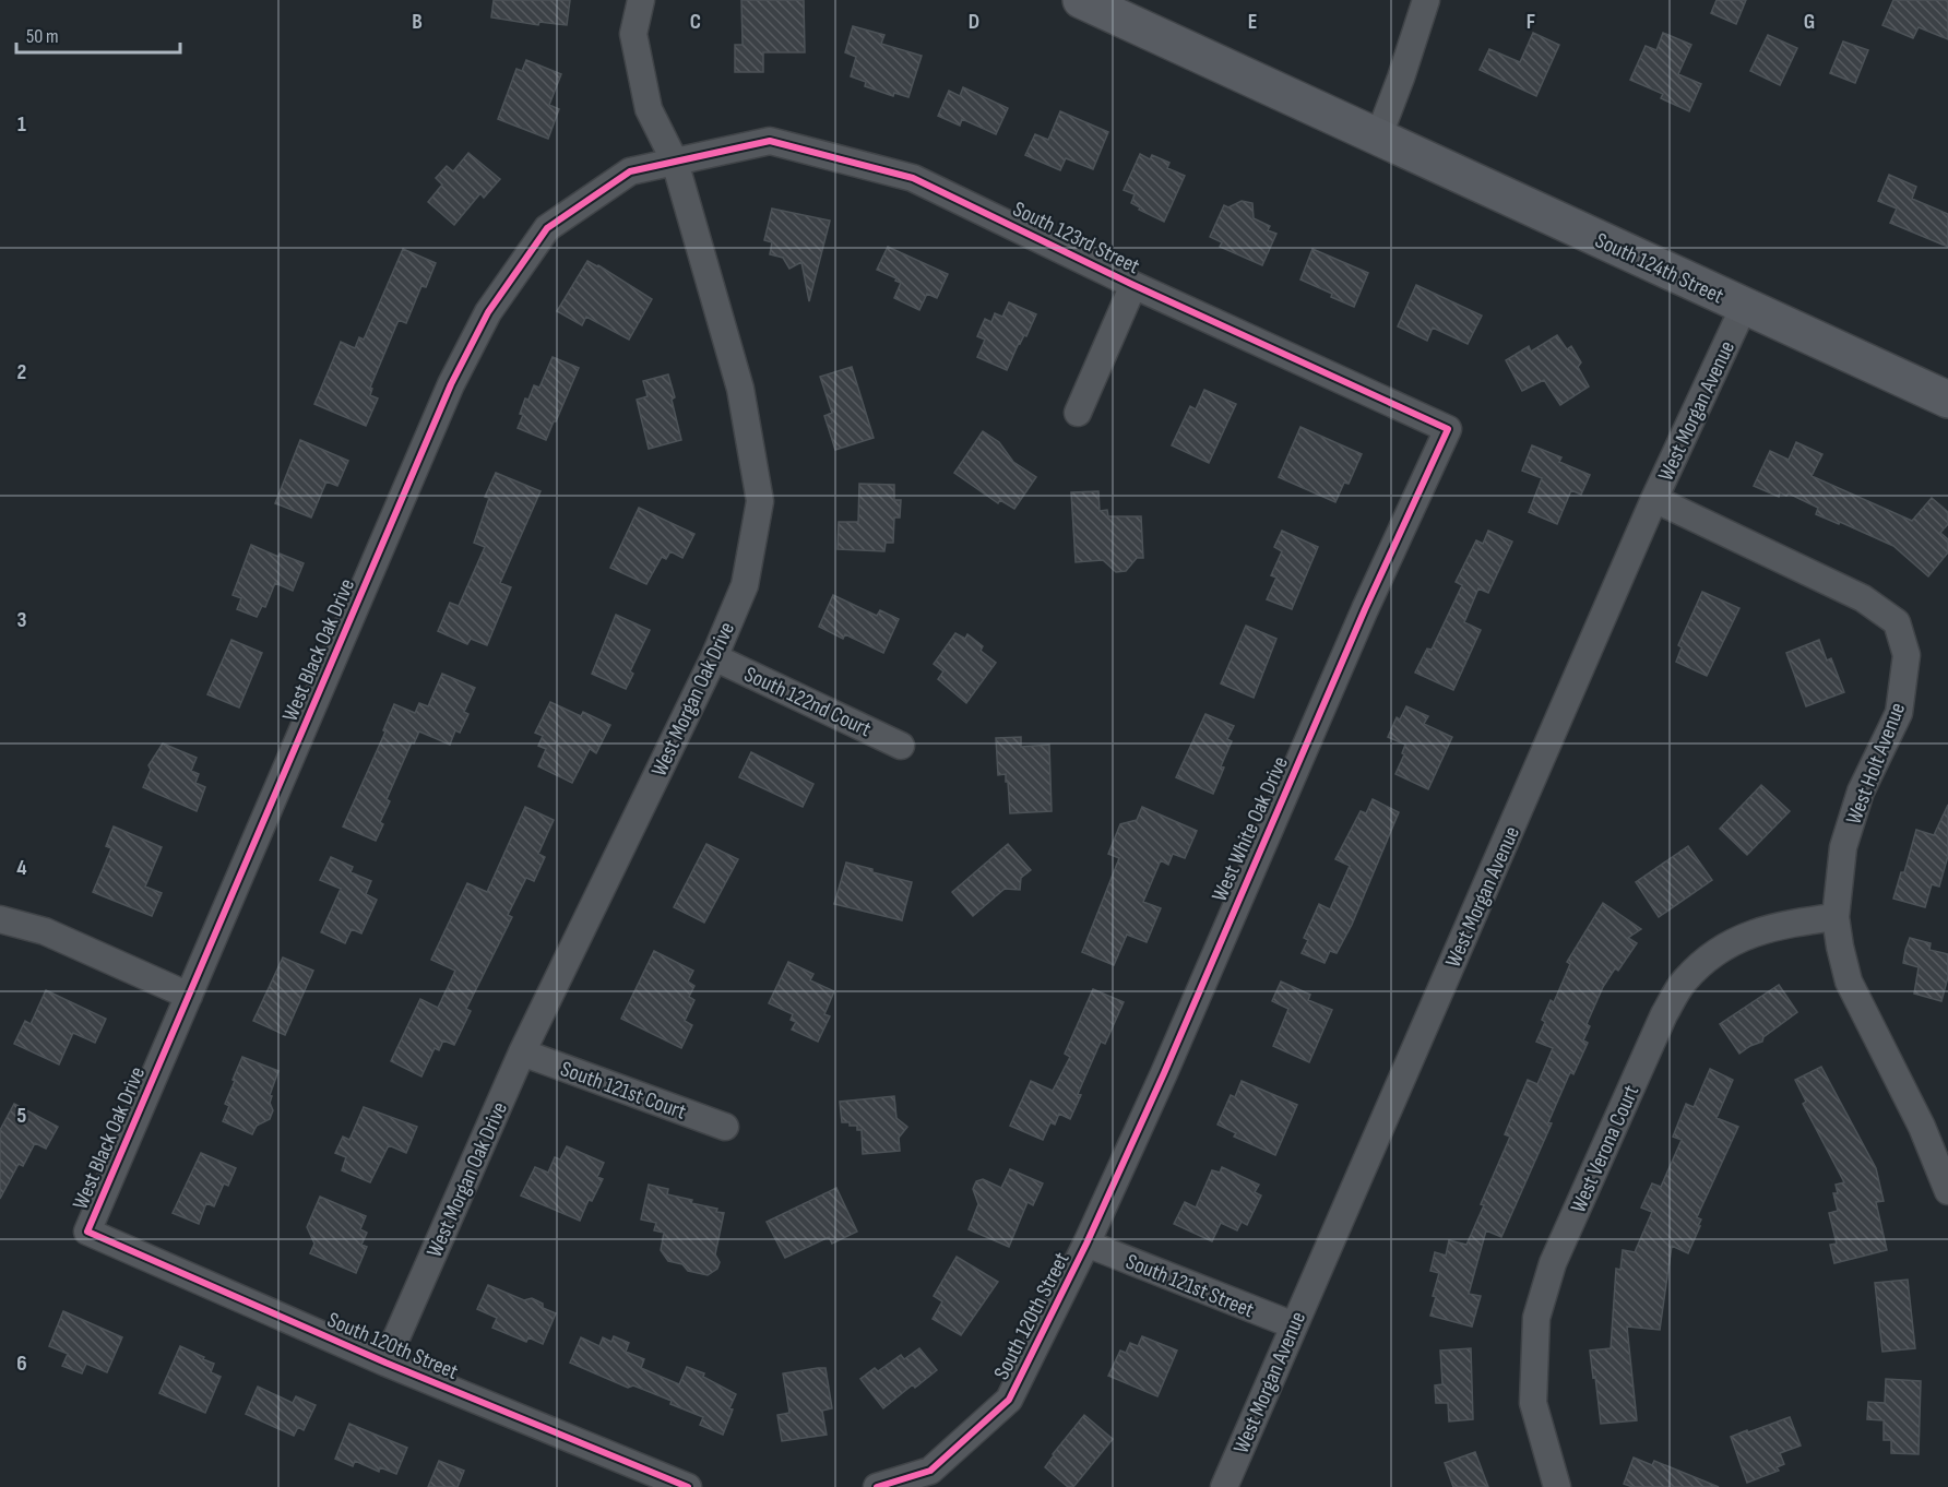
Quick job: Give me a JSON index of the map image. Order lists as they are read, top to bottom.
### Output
{
  "streets": {
    "street": [
      "South 123rd Street",
      "South 124th Street",
      "West Morgan Avenue",
      "West Black Oak Drive",
      "West Morgan Oak Drive",
      "South 122nd Court",
      "West Holt Avenue",
      "West White Oak Drive",
      "South 121st Court",
      "West Verona Court",
      "South 121st Street",
      "South 120th Street"
    ]
  },
  "crossings": [
    ["South 123rd Street", "West Black Oak Drive"],
    ["South 123rd Street", "West Morgan Oak Drive"],
    ["South 123rd Street", "West White Oak Drive"],
    ["South 124th Street", "West Morgan Avenue"],
    ["West Morgan Avenue", "West Holt Avenue"],
    ["West Morgan Avenue", "South 121st Street"],
    ["West Black Oak Drive", "West Morgan Oak Drive"],
    ["West Black Oak Drive", "South 120th Street"],
    ["West Morgan Oak Drive", "South 122nd Court"],
    ["West Morgan Oak Drive", "South 121st Court"],
    ["West Morgan Oak Drive", "South 120th Street"],
    ["West Holt Avenue", "West Verona Court"],
    ["West White Oak Drive", "South 121st Street"],
    ["West White Oak Drive", "South 120th Street"],
    ["South 121st Street", "South 120th Street"]
  ],
  "scale_bar": "50 m",
  "grid": {
    "columns": [
      "B",
      "C",
      "D",
      "E",
      "F",
      "G"
    ],
    "rows": [
      "1",
      "2",
      "3",
      "4",
      "5",
      "6"
    ]
  }
}
